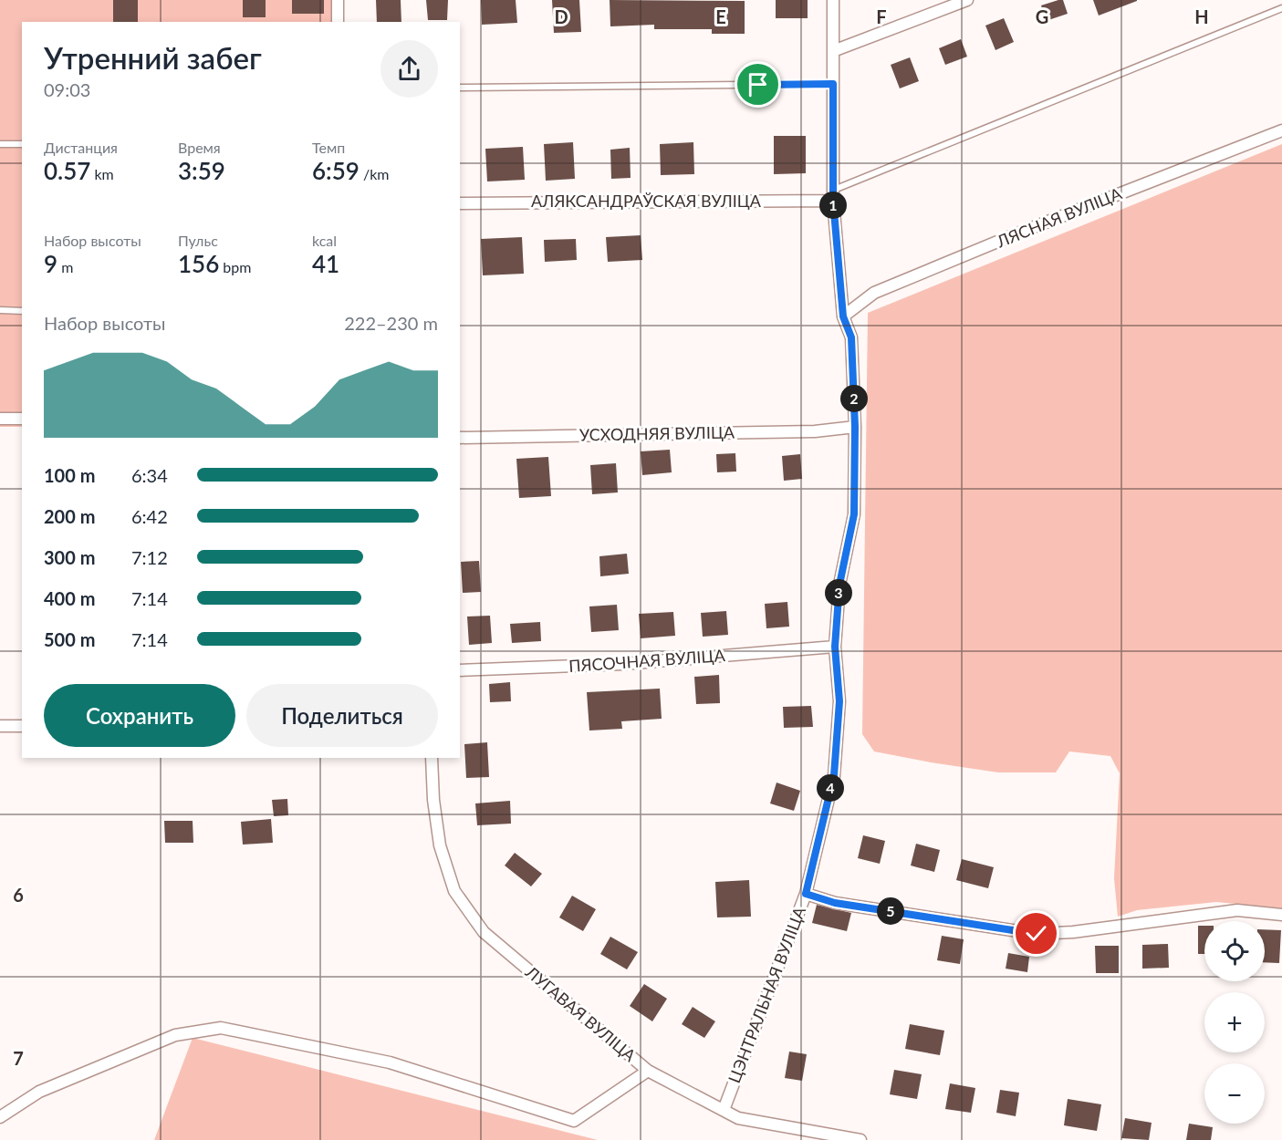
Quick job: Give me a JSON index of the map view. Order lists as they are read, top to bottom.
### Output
{
  "streets": {
    "street": [
      "АЛЯКСАНДРАЎСКАЯ ВУЛІЦА",
      "ЛЯСНАЯ ВУЛІЦА",
      "УСХОДНЯЯ ВУЛІЦА",
      "ПЯСОЧНАЯ ВУЛІЦА",
      "ЦЭНТРАЛЬНАЯ ВУЛІЦА",
      "ЛУГАВАЯ ВУЛІЦА"
    ]
  },
  "crossings": [
    ["АЛЯКСАНДРАЎСКАЯ ВУЛІЦА", "ЦЭНТРАЛЬНАЯ ВУЛІЦА"],
    ["ЛЯСНАЯ ВУЛІЦА", "ЦЭНТРАЛЬНАЯ ВУЛІЦА"],
    ["УСХОДНЯЯ ВУЛІЦА", "ЦЭНТРАЛЬНАЯ ВУЛІЦА"],
    ["ПЯСОЧНАЯ ВУЛІЦА", "ЦЭНТРАЛЬНАЯ ВУЛІЦА"],
    ["ЦЭНТРАЛЬНАЯ ВУЛІЦА", "ЛУГАВАЯ ВУЛІЦА"]
  ],
  "page": {
    "heading": ["Утренний забег", "09:03"],
    "stats": [
      ["Дистанция", "0.57 km"],
      ["Время", "3:59"],
      ["Темп", "6:59 /km"],
      ["Набор высоты", "9 m"],
      ["Пульс", "156 bpm"],
      ["kcal", "41"]
    ],
    "pins": [
      "1",
      "2",
      "3",
      "4",
      "5"
    ],
    "chart": ["Набор высоты", "222–230 m"],
    "list": [
      {
        "name": "100 m",
        "note": "6:34"
      },
      {
        "name": "200 m",
        "note": "6:42"
      },
      {
        "name": "300 m",
        "note": "7:12"
      },
      {
        "name": "400 m",
        "note": "7:14"
      },
      {
        "name": "500 m",
        "note": "7:14"
      }
    ],
    "buttons": ["Сохранить", "Поделиться"],
    "map_buttons": ["+", "−"]
  },
  "grid": {
    "columns": [
      "D",
      "E",
      "F",
      "G",
      "H"
    ],
    "rows": ["6", "7"]
  }
}
